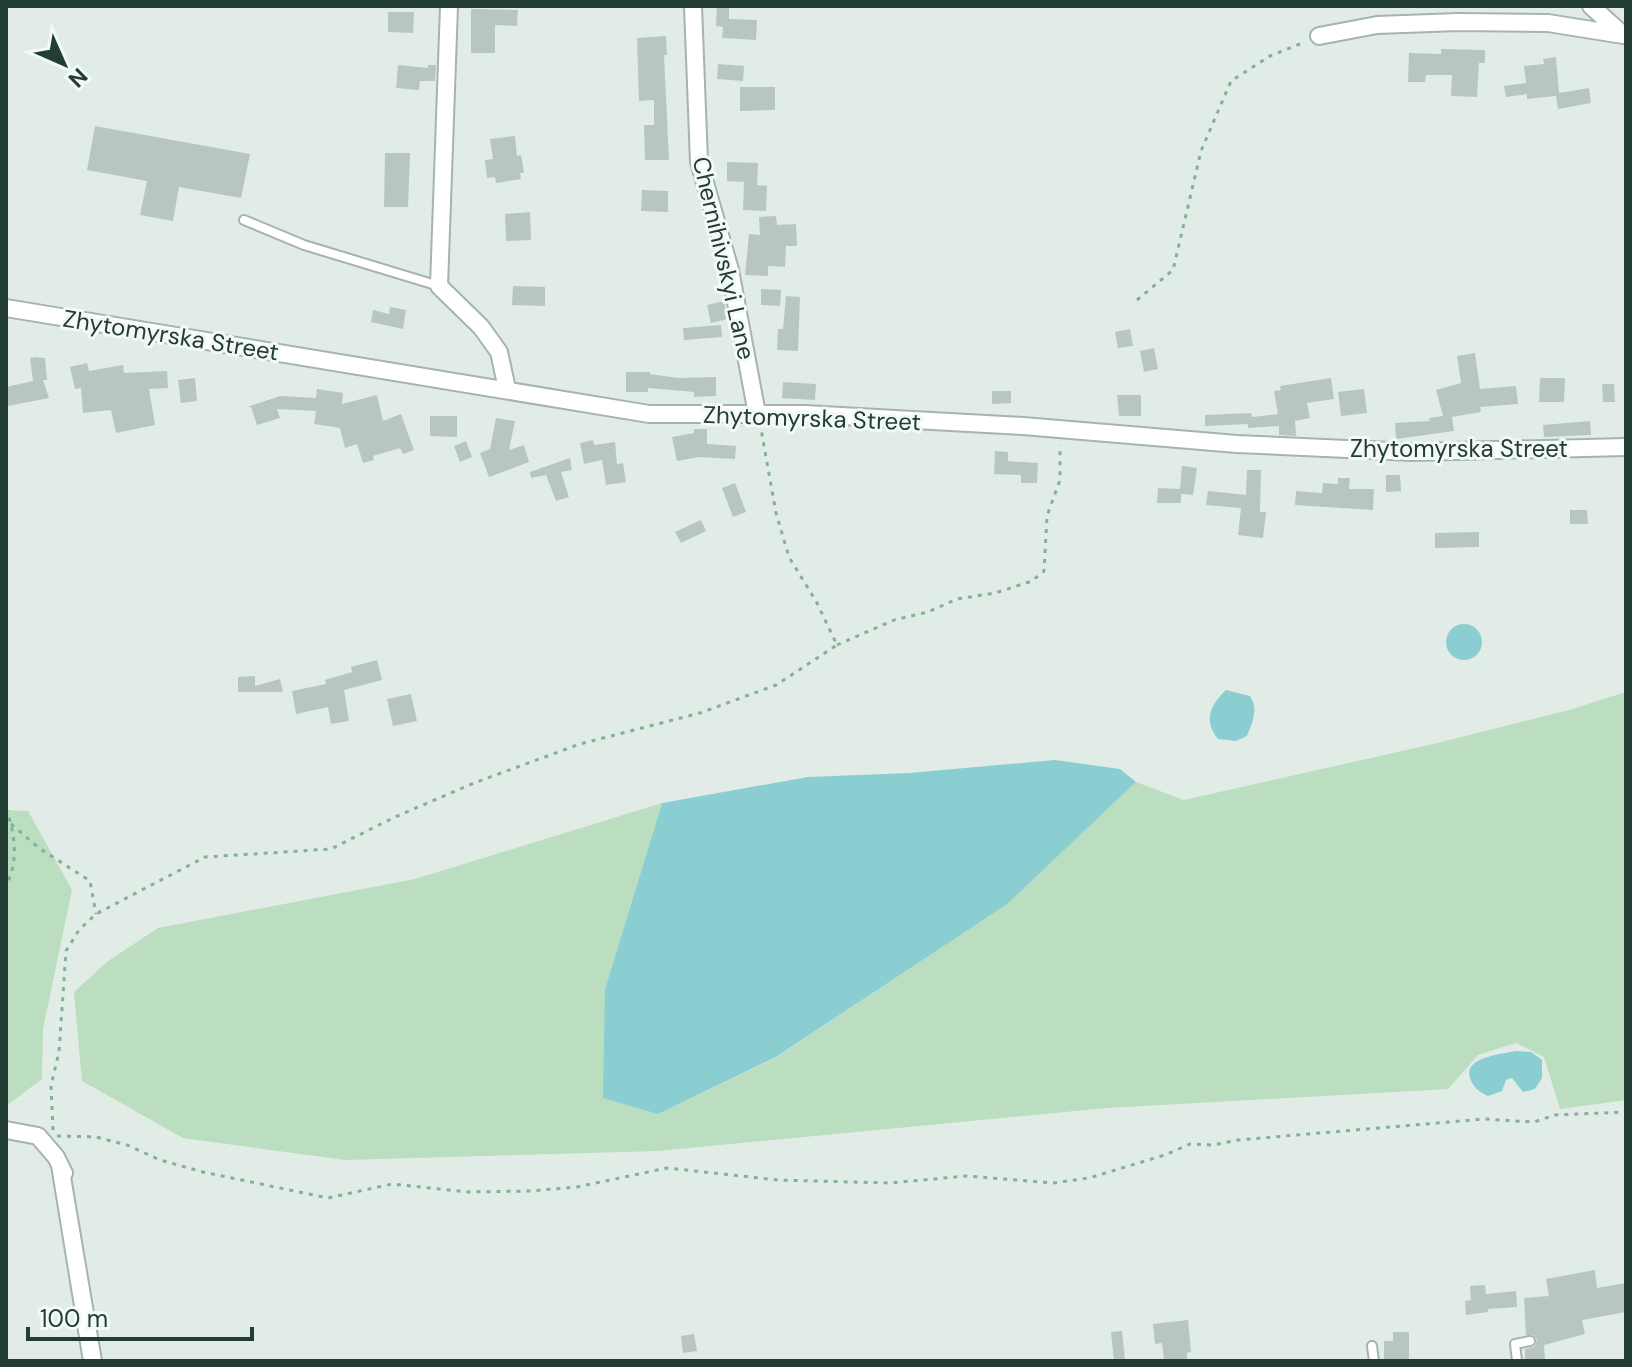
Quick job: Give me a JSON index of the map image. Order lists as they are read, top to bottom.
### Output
{
  "streets": {
    "street": ["Chernihivskyi Lane", "Zhytomyrska Street"]
  },
  "crossings": [
    ["Chernihivskyi Lane", "Zhytomyrska Street"]
  ],
  "scale_bar": "100 m",
  "north": "bottom right"
}
